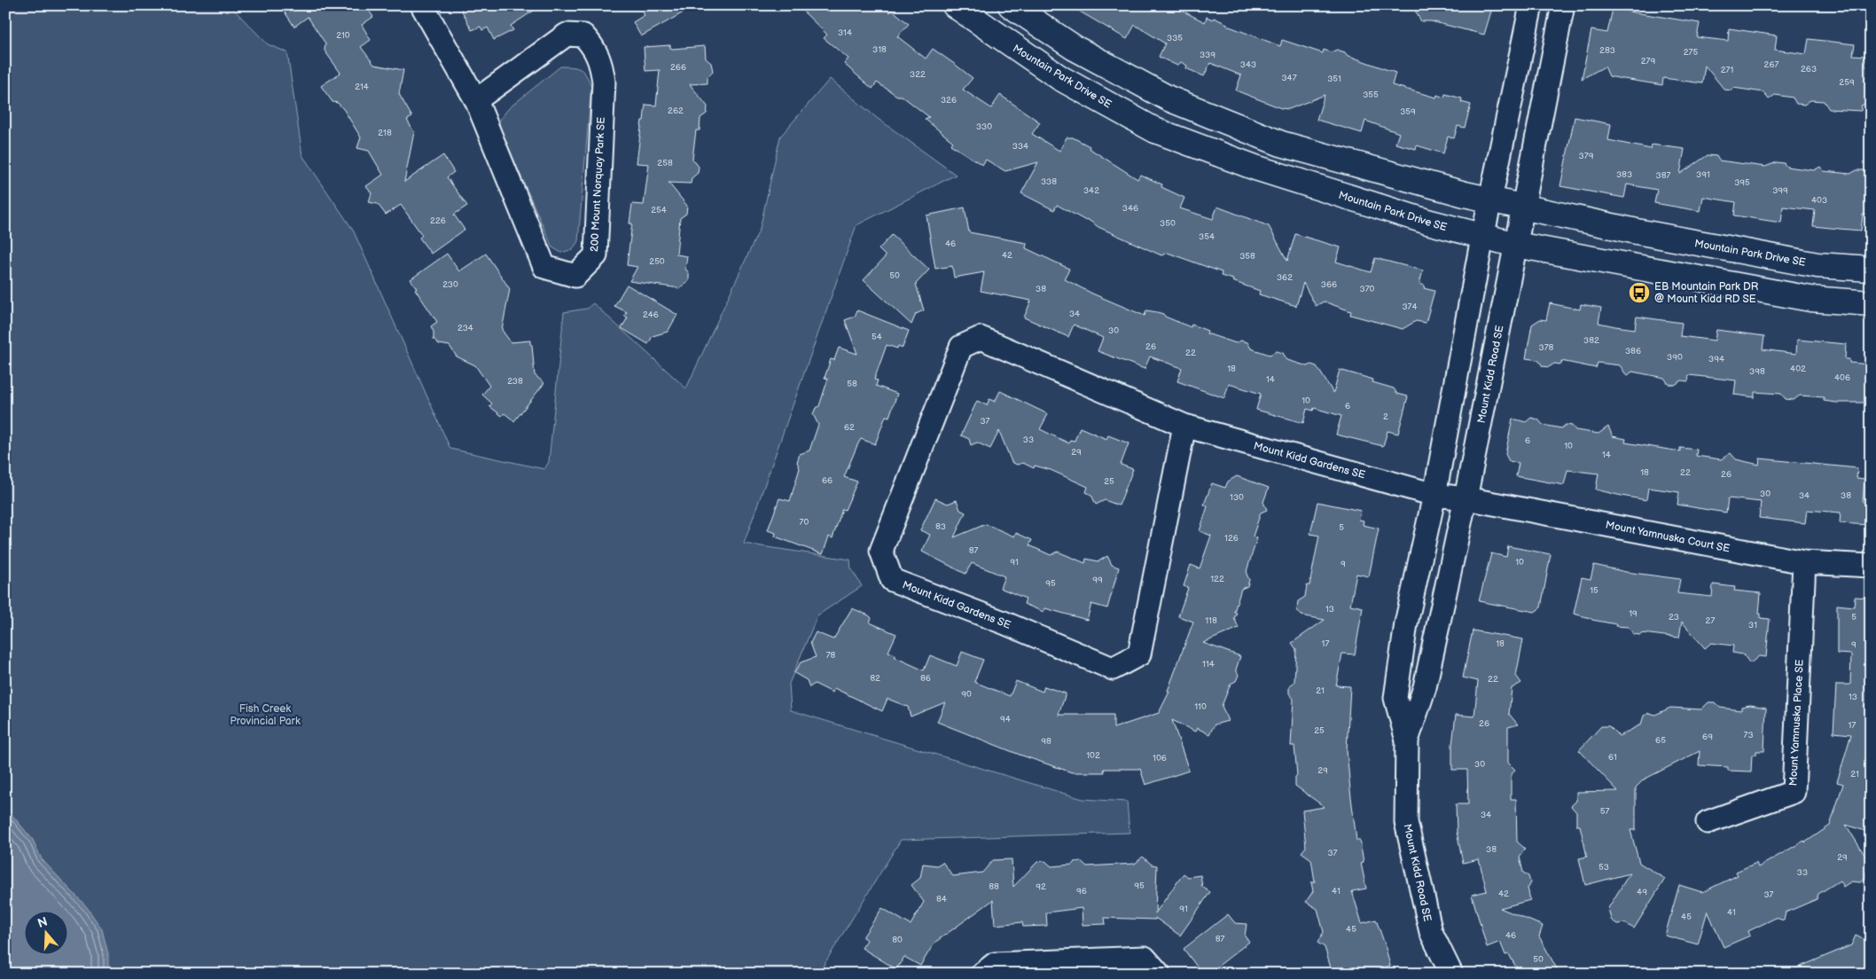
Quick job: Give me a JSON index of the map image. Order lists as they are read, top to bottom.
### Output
{
  "streets": {
    "street": [
      "Mountain Park Drive SE",
      "200 Mount Norquay Park SE",
      "Mount Kidd Road SE",
      "Mount Kidd Gardens SE",
      "Mount Yamnuska Court SE",
      "Mount Yamnuska Place SE"
    ]
  },
  "crossings": [
    ["Mountain Park Drive SE", "Mount Kidd Road SE"],
    ["Mount Kidd Road SE", "Mount Kidd Gardens SE"],
    ["Mount Kidd Road SE", "Mount Yamnuska Court SE"],
    ["Mount Kidd Gardens SE", "Mount Yamnuska Court SE"],
    ["Mount Yamnuska Court SE", "Mount Yamnuska Place SE"]
  ],
  "parks": ["Fish Creek Provincial Park"],
  "places": {
    "bus stop": ["EB Mountain Park DR @ Mount Kidd RD SE"]
  },
  "house_numbers": [
    "314",
    "210",
    "335",
    "318",
    "283",
    "275",
    "339",
    "279",
    "343",
    "267",
    "266",
    "263",
    "271",
    "322",
    "347",
    "351",
    "259",
    "214",
    "355",
    "326",
    "262",
    "359",
    "330",
    "218",
    "334",
    "379",
    "258",
    "383",
    "391",
    "387",
    "338",
    "395",
    "342",
    "399",
    "403",
    "346",
    "254",
    "226",
    "350",
    "354",
    "46",
    "42",
    "358",
    "250",
    "50",
    "362",
    "230",
    "366",
    "38",
    "370",
    "374",
    "34",
    "246",
    "234",
    "30",
    "54",
    "382",
    "26",
    "378",
    "386",
    "22",
    "390",
    "394",
    "18",
    "402",
    "398",
    "406",
    "14",
    "238",
    "58",
    "10",
    "6",
    "2",
    "37",
    "62",
    "33",
    "6",
    "10",
    "29",
    "14",
    "18",
    "22",
    "26",
    "66",
    "25",
    "30",
    "34",
    "38",
    "130",
    "70",
    "83",
    "5",
    "126",
    "87",
    "91",
    "10",
    "9",
    "122",
    "99",
    "95",
    "15",
    "13",
    "19",
    "23",
    "5",
    "118",
    "27",
    "31",
    "17",
    "18",
    "9",
    "78",
    "114",
    "82",
    "86",
    "22",
    "21",
    "90",
    "13",
    "110",
    "94",
    "26",
    "17",
    "25",
    "73",
    "69",
    "65",
    "98",
    "102",
    "61",
    "106",
    "30",
    "29",
    "21",
    "57",
    "34",
    "38",
    "37",
    "29",
    "53",
    "33",
    "95",
    "88",
    "92",
    "96",
    "41",
    "49",
    "42",
    "37",
    "84",
    "91",
    "41",
    "45",
    "45",
    "46",
    "87",
    "80",
    "50"
  ],
  "north": "top"
}
